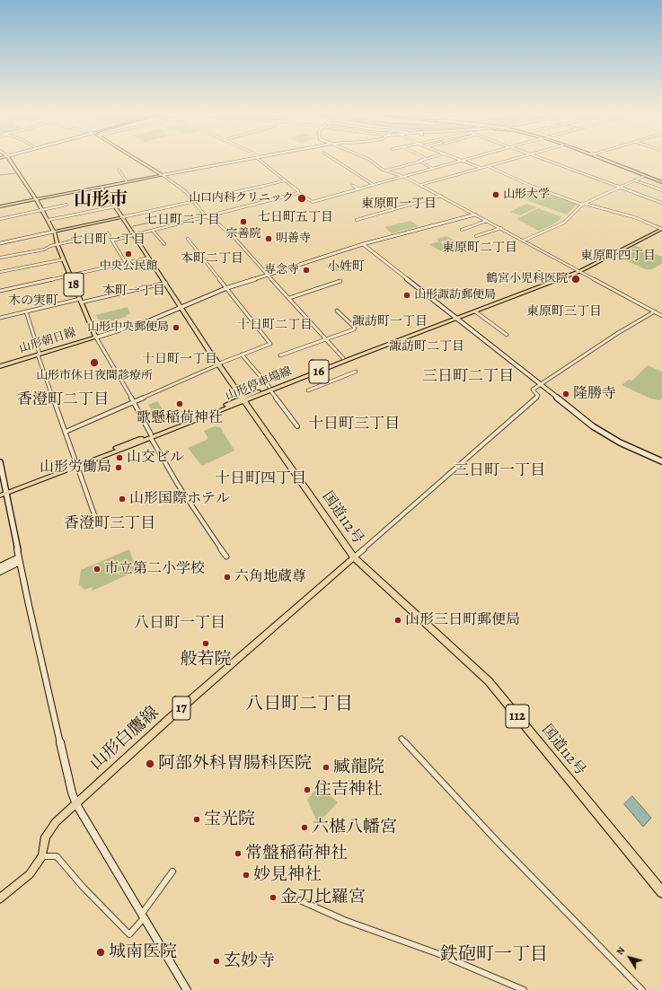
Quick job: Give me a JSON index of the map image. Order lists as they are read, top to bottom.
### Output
{
  "streets": {
    "highway": ["国道112号", "112"],
    "main road": [
      "18",
      "山形朝日線",
      "16",
      "山形停車場線",
      "17",
      "山形白鷹線"
    ]
  },
  "crossings": [
    ["山形停車場線", "国道112号"],
    ["国道112号", "山形白鷹線"]
  ],
  "districts": [
    "山形市",
    "東原町一丁目",
    "七日町五丁目",
    "七日町二丁目",
    "七日町一丁目",
    "東原町二丁目",
    "東原町四丁目",
    "本町二丁目",
    "小姓町",
    "本町一丁目",
    "木の実町",
    "東原町三丁目",
    "諏訪町一丁目",
    "十日町二丁目",
    "諏訪町二丁目",
    "十日町一丁目",
    "三日町二丁目",
    "香澄町二丁目",
    "十日町三丁目",
    "三日町一丁目",
    "十日町四丁目",
    "香澄町三丁目",
    "八日町一丁目",
    "八日町二丁目",
    "鉄砲町一丁目"
  ],
  "places": [
    "山形大学",
    "山口内科クリニック",
    "宗善院",
    "明善寺",
    "中央公民館",
    "専念寺",
    "鶴宮小児科医院",
    "山形諏訪郵便局",
    "山形中央郵便局",
    "山形市休日夜間診療所",
    "隆勝寺",
    "歌懸稲荷神社",
    "山交ビル",
    "山形労働局",
    "山形国際ホテル",
    "市立第二小学校",
    "六角地蔵尊",
    "山形三日町郵便局",
    "般若院",
    "阿部外科胃腸科医院",
    "臧龍院",
    "住吉神社",
    "宝光院",
    "六椹八幡宮",
    "常盤稲荷神社",
    "妙見神社",
    "金刀比羅宮",
    "城南医院",
    "玄妙寺"
  ],
  "north": "top left"
}
